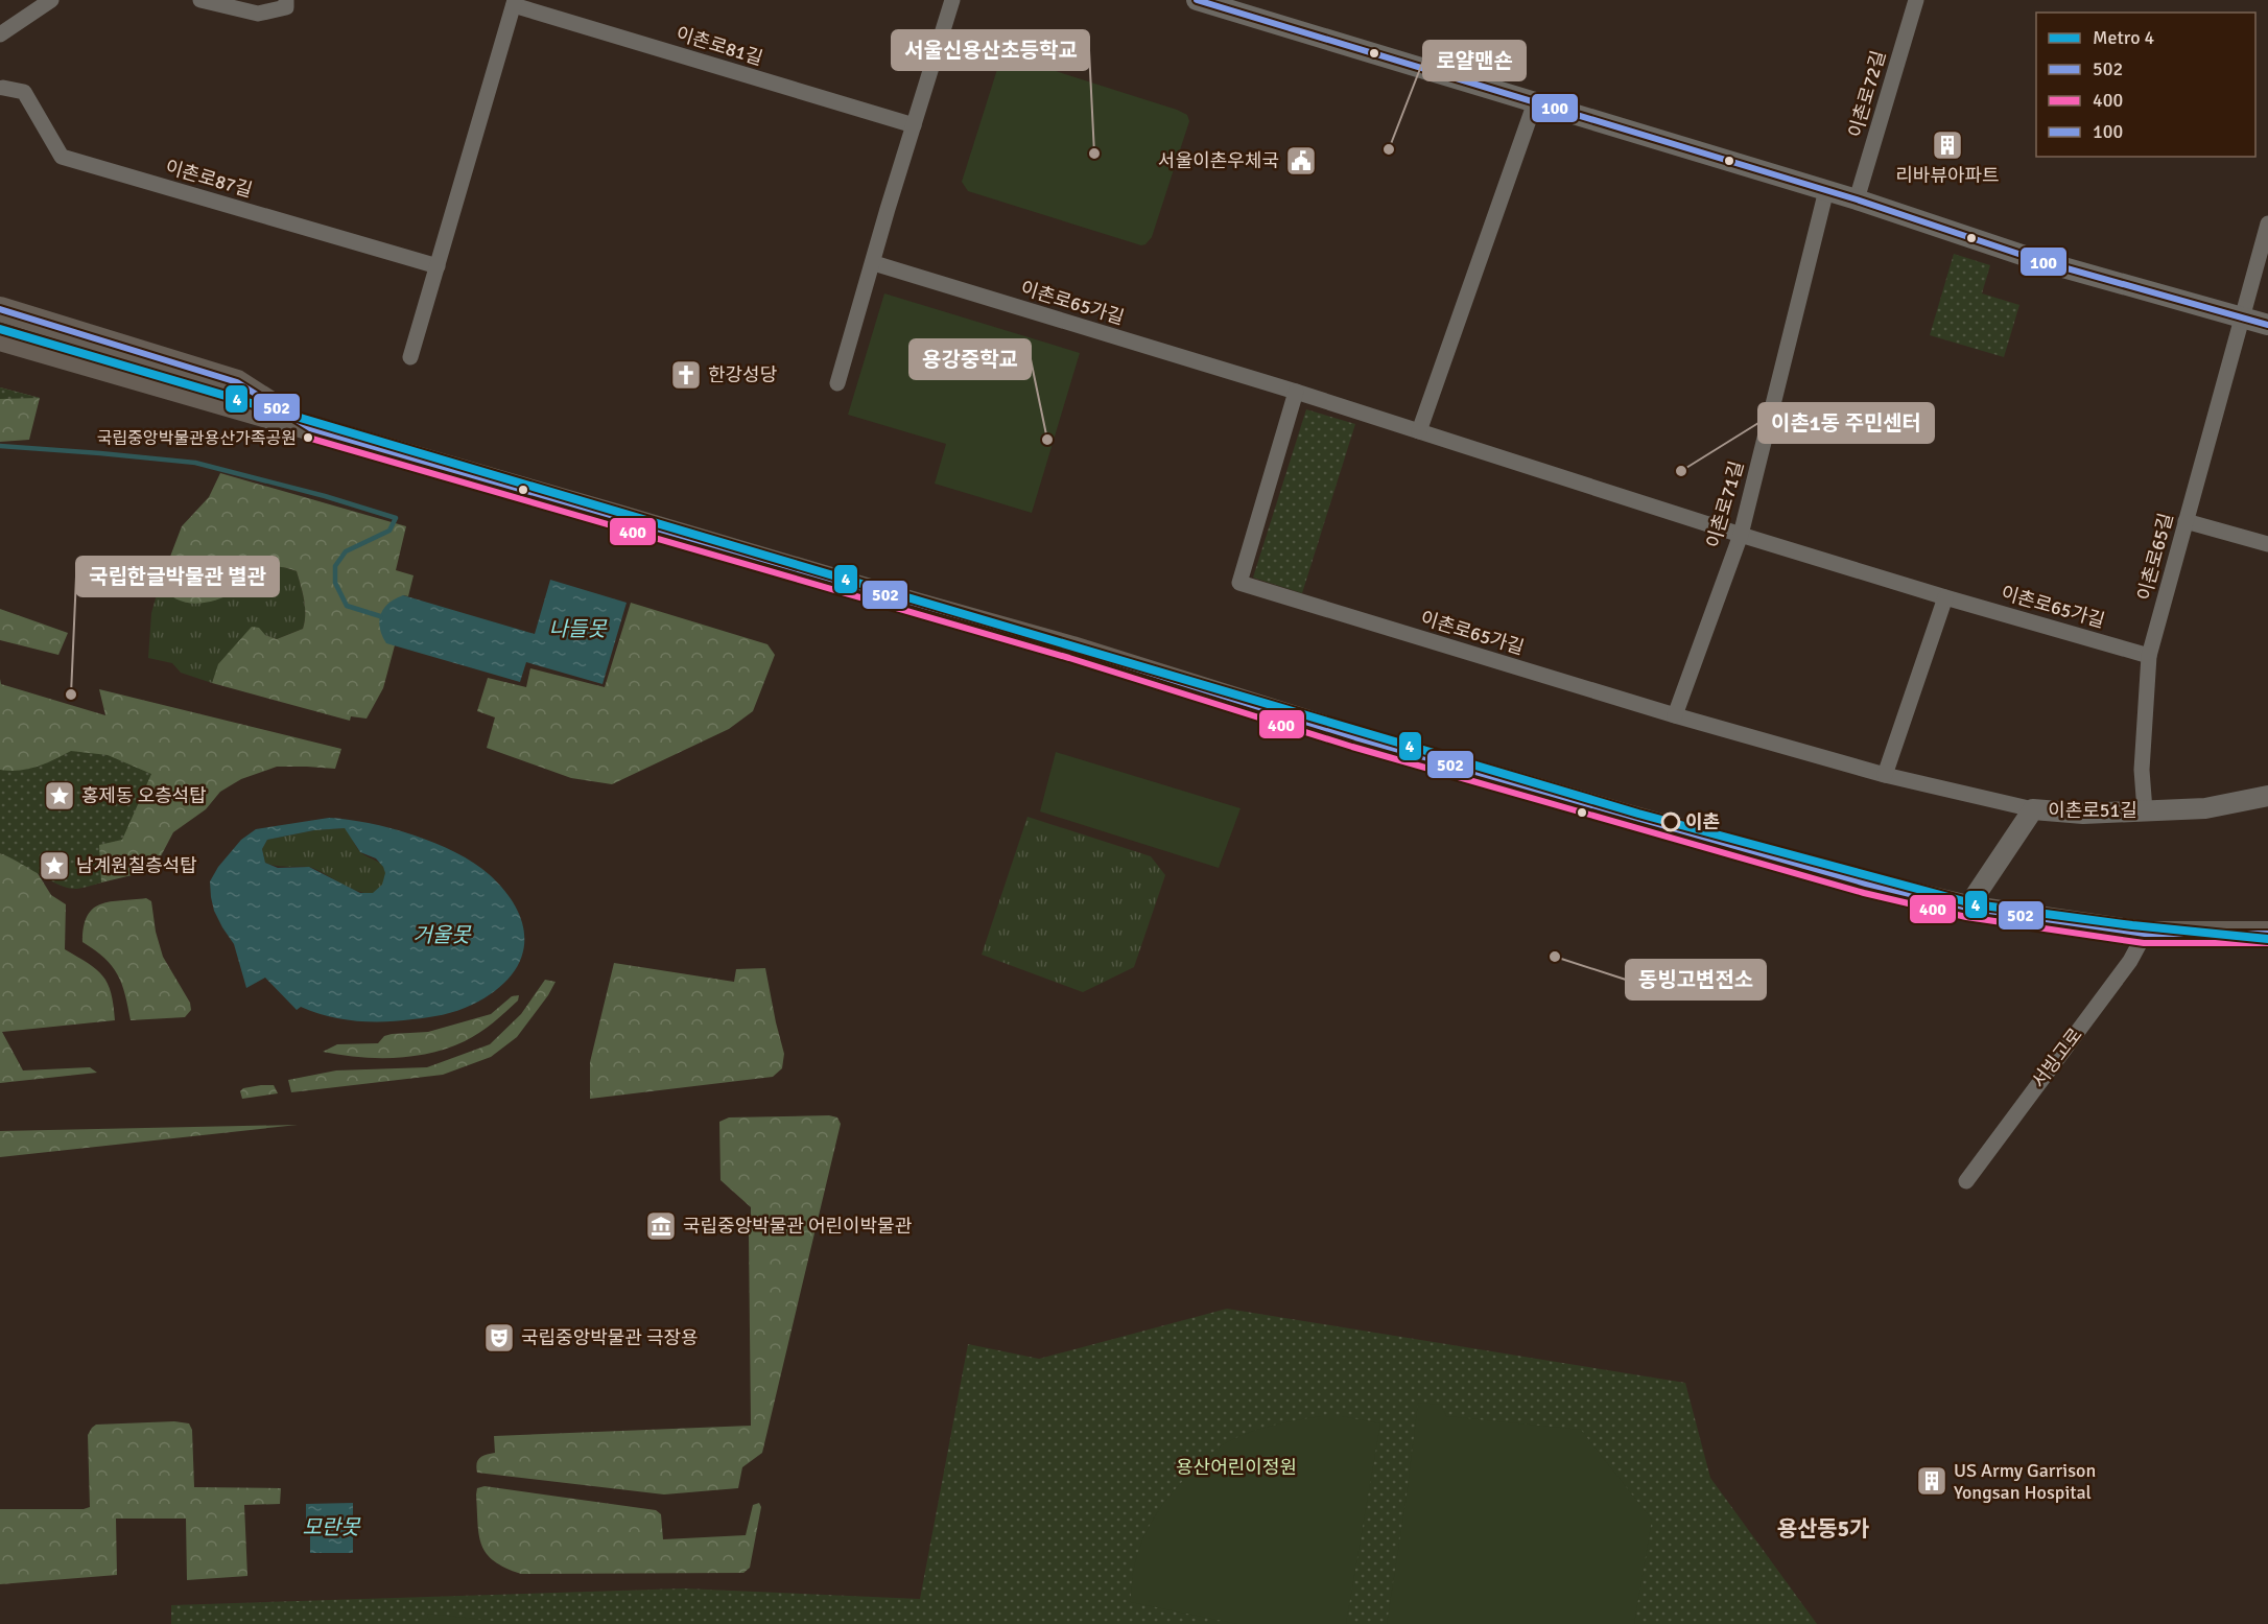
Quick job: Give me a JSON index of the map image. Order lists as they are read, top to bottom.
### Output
{
  "streets": {
    "street": [
      "이촌로81길",
      "이촌로72길",
      "이촌로87길",
      "이촌로65가길",
      "이촌로71길",
      "이촌로65길",
      "이촌로51길",
      "서빙고로"
    ]
  },
  "crossings": [
    ["이촌로65가길", "이촌로71길"],
    ["이촌로65가길", "이촌로65길"],
    ["이촌로65가길", "이촌로51길"],
    ["이촌로65길", "이촌로51길"]
  ],
  "districts": ["용산동5가"],
  "water": ["나들못", "거울못", "모란못"],
  "parks": ["용산어린이정원"],
  "places": {
    "building": ["리바뷰아파트", "US Army Garrison Yongsan Hospital"],
    "other": [
      "로얄맨숀",
      "서울신용산초등학교",
      "국립중앙박물관용산가족공원",
      "용강중학교",
      "이촌1동 주민센터",
      "국립한글박물관 별관",
      "이촌",
      "동빙고변전소"
    ],
    "public building": ["서울이촌우체국"],
    "church": ["한강성당"],
    "place": ["홍제동 오층석탑", "남계원칠층석탑"],
    "museum": ["국립중앙박물관 어린이박물관"],
    "theatre": ["국립중앙박물관 극장용"]
  },
  "lines": [
    "transit line 100",
    "transit line 502",
    "metro line 4",
    "transit line 400"
  ],
  "legend": [
    "Metro 4",
    "502",
    "400",
    "100"
  ]
}
